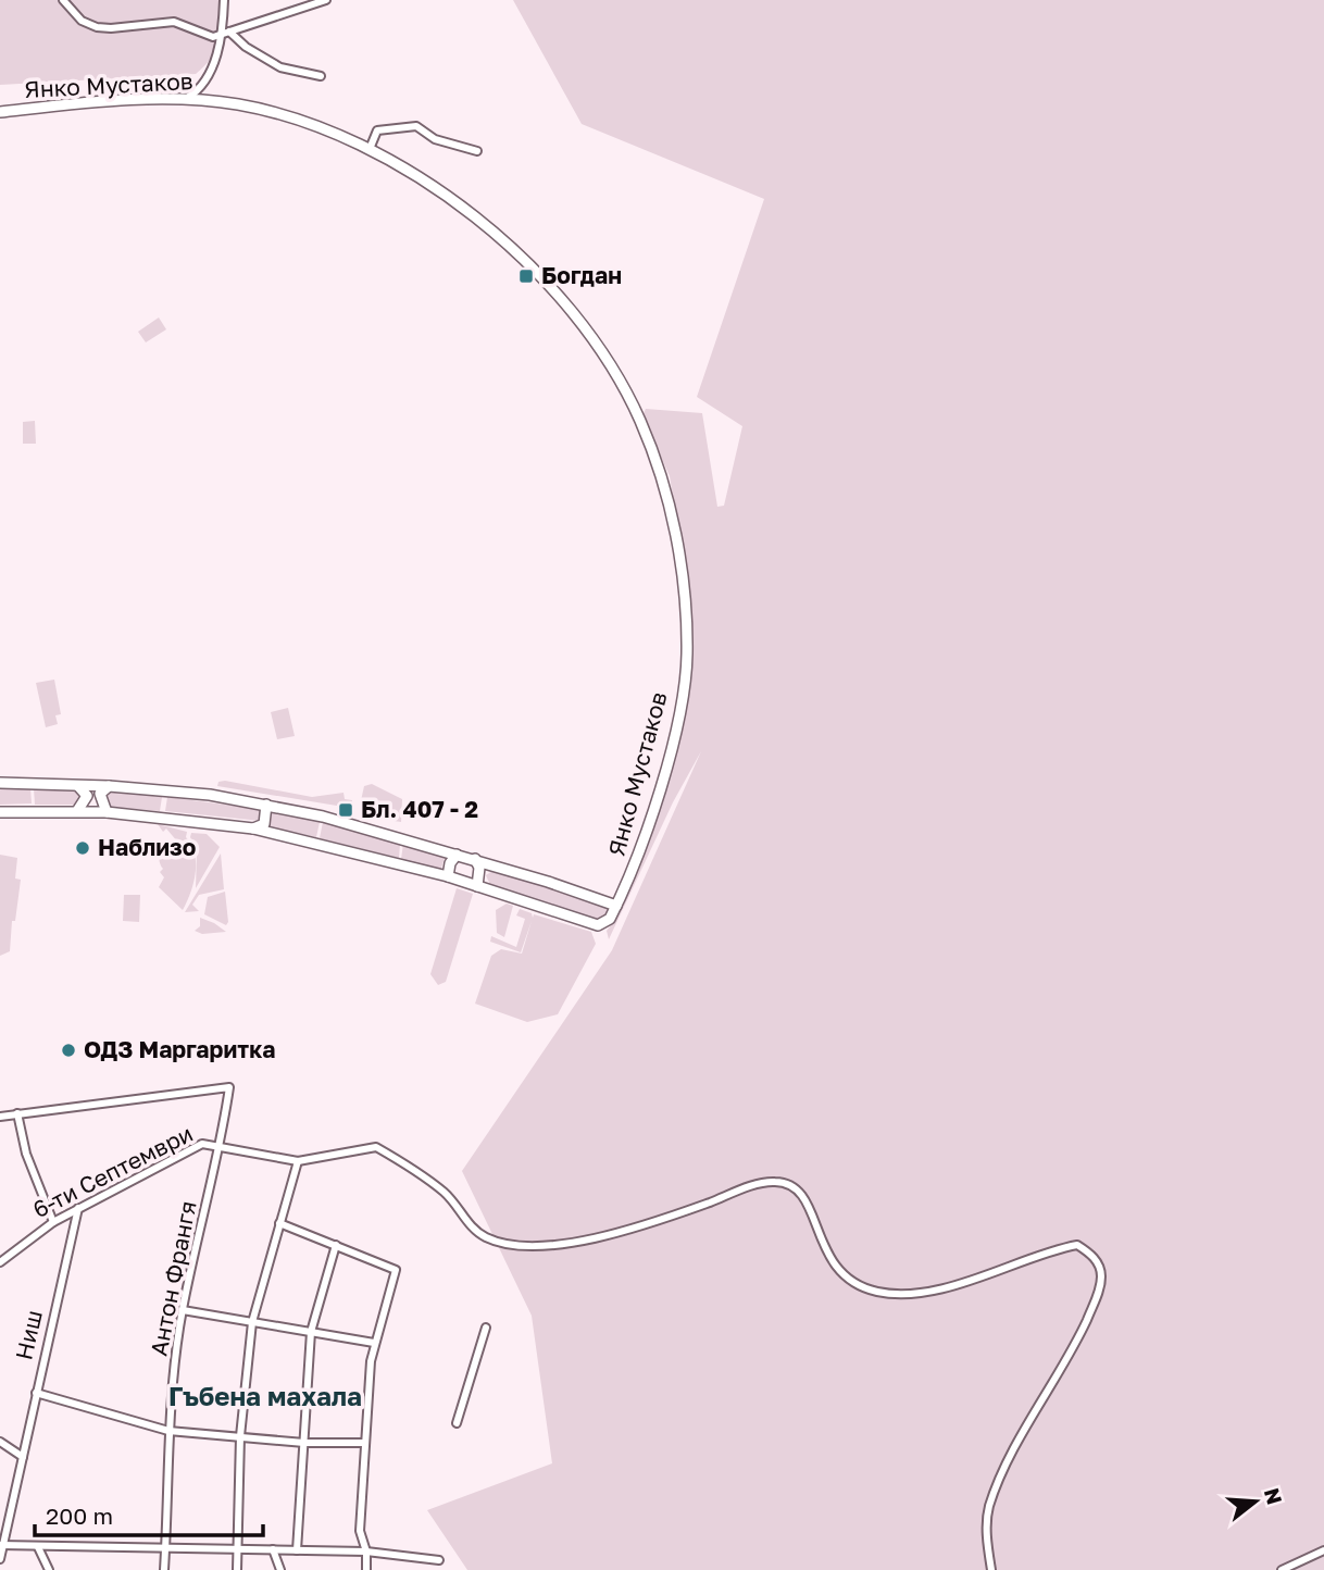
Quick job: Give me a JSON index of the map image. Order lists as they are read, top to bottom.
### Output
{
  "streets": {
    "street": [
      "Янко Мустаков",
      "6-ти Септември",
      "Антон Франгя",
      "Ниш"
    ]
  },
  "crossings": [
    ["6-ти Септември", "Антон Франгя"],
    ["6-ти Септември", "Ниш"]
  ],
  "districts": ["Гъбена махала"],
  "places": {
    "transit": ["Богдан", "Бл. 407 - 2"],
    "other": ["Наблизо", "ОДЗ Маргаритка"]
  },
  "scale_bar": "200 m",
  "north": "right"
}
